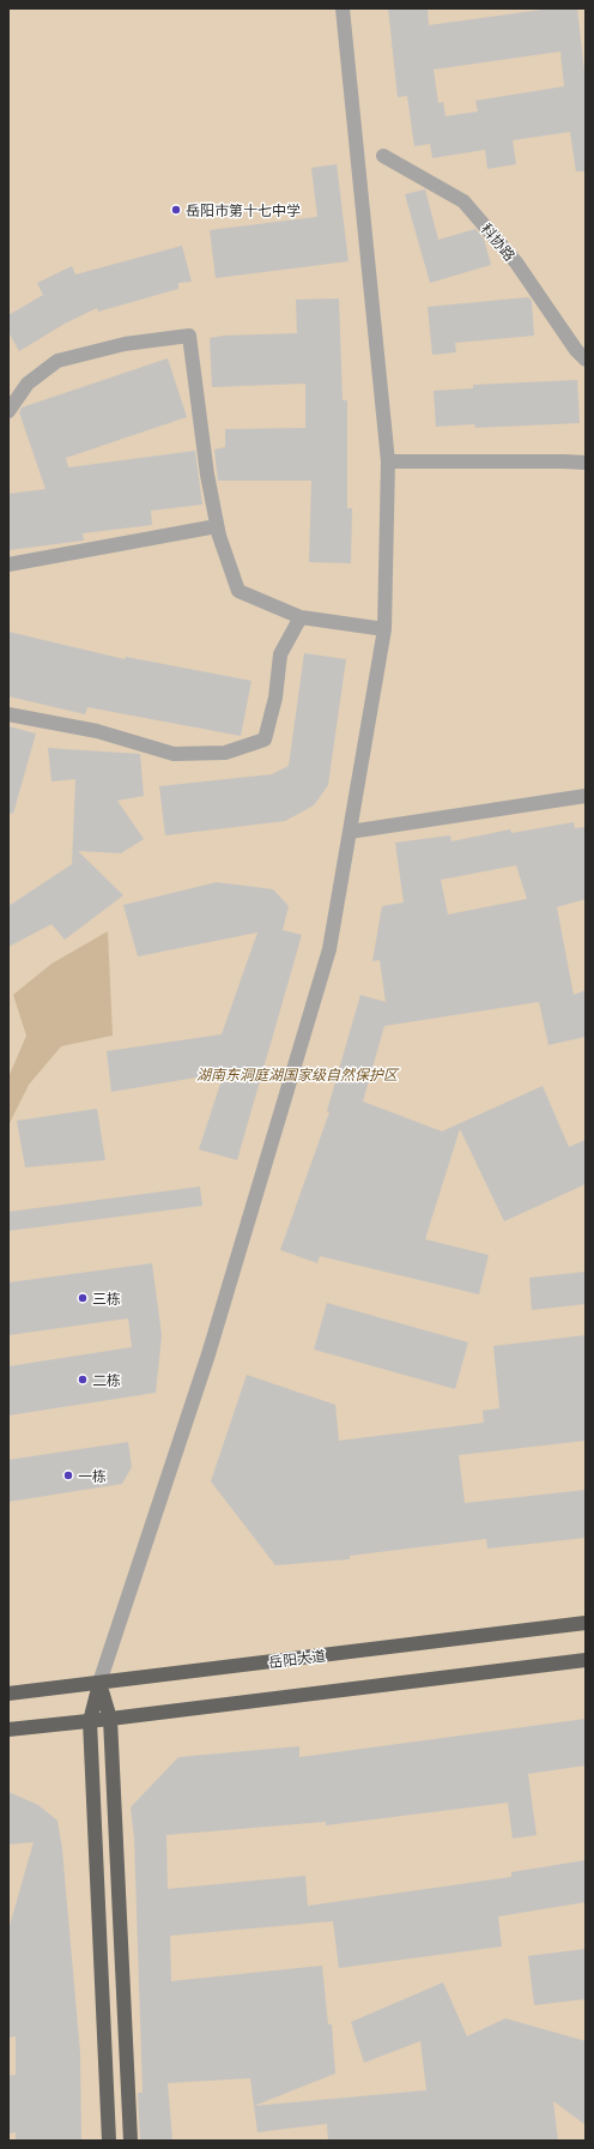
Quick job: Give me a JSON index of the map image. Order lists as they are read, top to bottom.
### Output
{
  "streets": {
    "main road": ["岳阳大道"],
    "street": ["科协路"]
  },
  "parks": ["湖南东洞庭湖国家级自然保护区"],
  "places": [
    "岳阳市第十七中学",
    "三栋",
    "二栋",
    "一栋"
  ]
}
